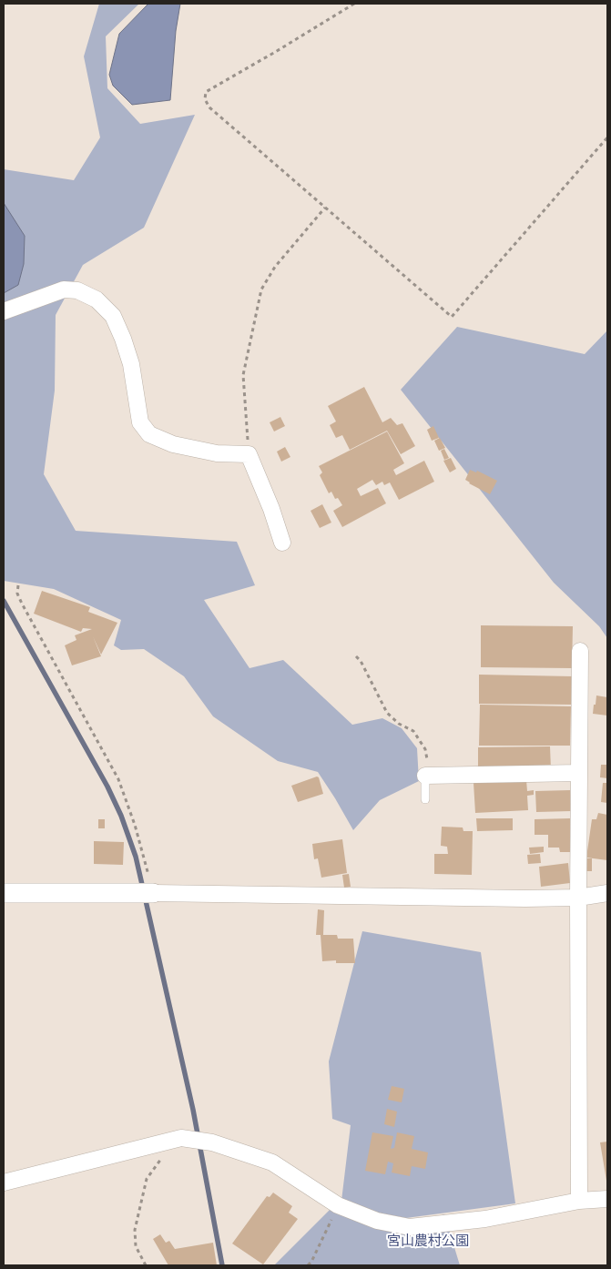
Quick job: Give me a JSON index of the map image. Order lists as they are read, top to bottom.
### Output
{
  "parks": ["宮山農村公園"]
}
